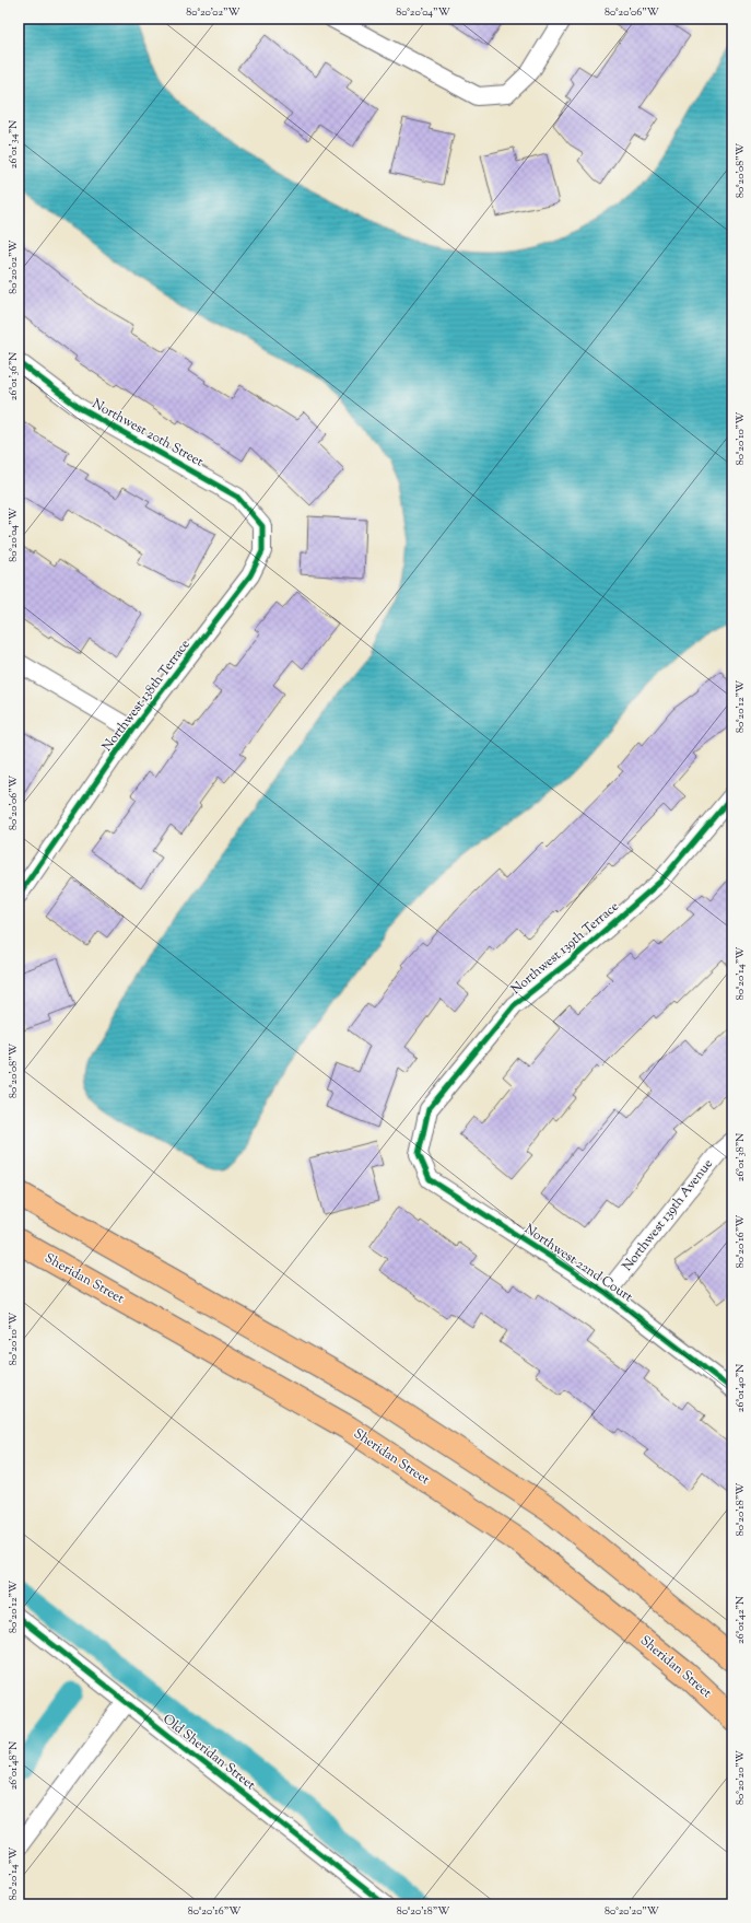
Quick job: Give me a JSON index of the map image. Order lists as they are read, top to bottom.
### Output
{
  "streets": {
    "main road": ["Sheridan Street"],
    "street": [
      "Northwest 20th Street",
      "Northwest 138th Terrace",
      "Northwest 139th Terrace",
      "Northwest 139th Avenue",
      "Northwest 22nd Court",
      "Old Sheridan Street"
    ]
  },
  "crossings": [
    ["Northwest 20th Street", "Northwest 138th Terrace"],
    ["Northwest 139th Terrace", "Northwest 22nd Court"],
    ["Northwest 139th Avenue", "Northwest 22nd Court"]
  ],
  "coordinates": [
    "80°20'02\"W",
    "80°20'04\"W",
    "80°20'06\"W",
    "26°01'34\"N",
    "80°20'08\"W",
    "26°01'36\"N",
    "80°20'10\"W",
    "80°20'12\"W",
    "80°20'14\"W",
    "26°01'38\"N",
    "80°20'16\"W",
    "26°01'40\"N",
    "80°20'18\"W",
    "26°01'42\"N",
    "26°01'48\"N",
    "80°20'20\"W"
  ]
}
